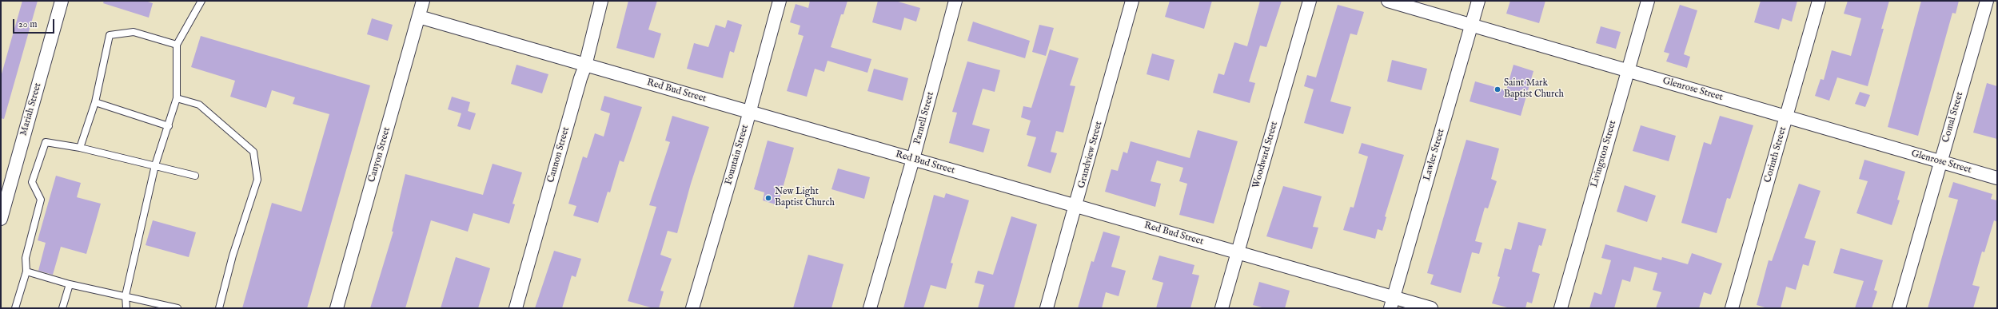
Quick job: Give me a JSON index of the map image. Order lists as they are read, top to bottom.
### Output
{
  "streets": {
    "street": [
      "Glenrose Street",
      "Red Bud Street",
      "Mariah Street",
      "Comal Street",
      "Parnell Street",
      "Livingston Street",
      "Canyon Street",
      "Cannon Street",
      "Fountain Street",
      "Grandview Street",
      "Woodward Street",
      "Lawler Street",
      "Corinth Street"
    ]
  },
  "crossings": [
    ["Glenrose Street", "Comal Street"],
    ["Glenrose Street", "Livingston Street"],
    ["Glenrose Street", "Lawler Street"],
    ["Glenrose Street", "Corinth Street"],
    ["Red Bud Street", "Parnell Street"],
    ["Red Bud Street", "Canyon Street"],
    ["Red Bud Street", "Cannon Street"],
    ["Red Bud Street", "Fountain Street"],
    ["Red Bud Street", "Grandview Street"],
    ["Red Bud Street", "Woodward Street"],
    ["Red Bud Street", "Lawler Street"]
  ],
  "places": ["Saint Mark Baptist Church", "New Light Baptist Church"],
  "scale_bar": "20 m"
}
